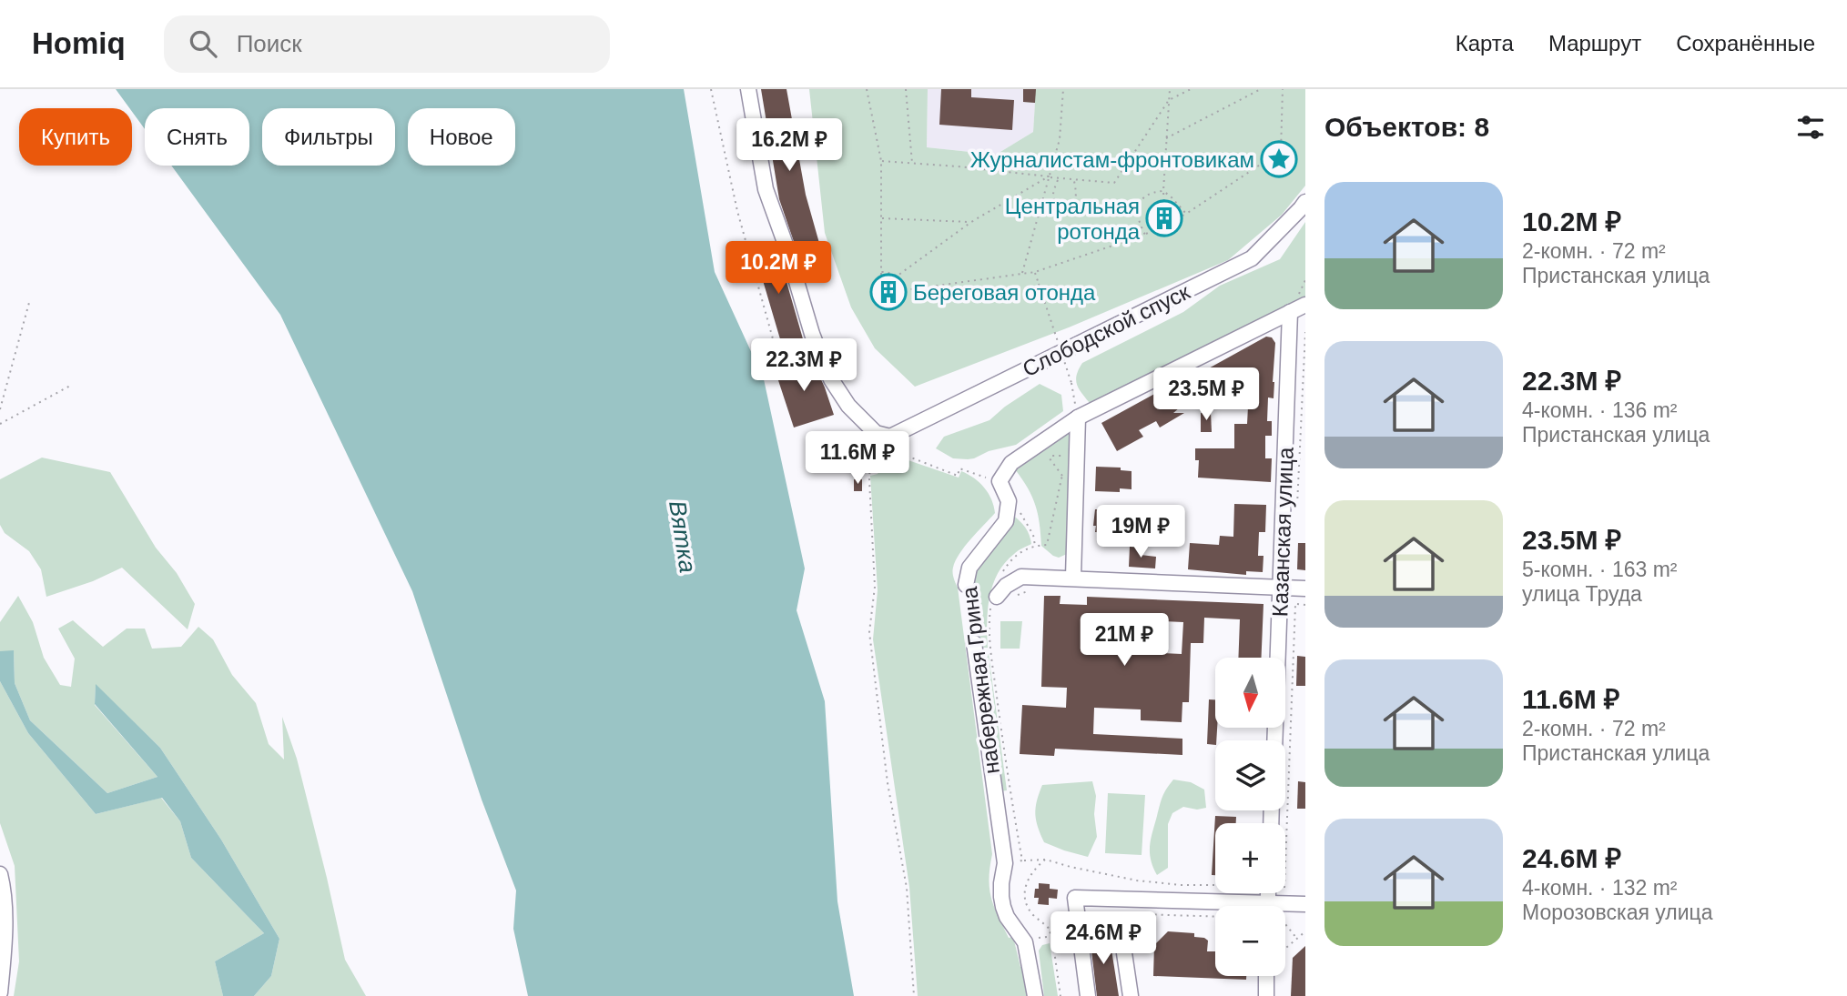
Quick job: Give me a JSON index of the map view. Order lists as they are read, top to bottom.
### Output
{
  "streets": {
    "street": ["Слободской спуск", "Казанская улица", "набережная Грина"]
  },
  "water": ["Вятка"],
  "places": {
    "place": ["Журналистам-фронтовикам"],
    "building": ["Центральная ротонда", "Береговая отонда"]
  },
  "north": "bottom",
  "page": {
    "header": "Homiq",
    "search": "Поиск",
    "nav": ["Карта", "Маршрут", "Сохранённые"],
    "heading": "Объектов: 8",
    "chip": [
      "Купить",
      "Снять",
      "Фильтры",
      "Новое"
    ],
    "price": [
      "16.2M ₽",
      "10.2M ₽",
      "22.3M ₽",
      "23.5M ₽",
      "11.6M ₽",
      "19M ₽",
      "21M ₽",
      "24.6M ₽"
    ],
    "list": [
      {
        "name": "10.2M ₽",
        "note": "2-комн. · 72 m² · Пристанская улица"
      },
      {
        "name": "22.3M ₽",
        "note": "4-комн. · 136 m² · Пристанская улица"
      },
      {
        "name": "23.5M ₽",
        "note": "5-комн. · 163 m² · улица Труда"
      },
      {
        "name": "11.6M ₽",
        "note": "2-комн. · 72 m² · Пристанская улица"
      },
      {
        "name": "24.6M ₽",
        "note": "4-комн. · 132 m² · Морозовская улица"
      }
    ],
    "map_buttons": ["+", "−"]
  }
}
